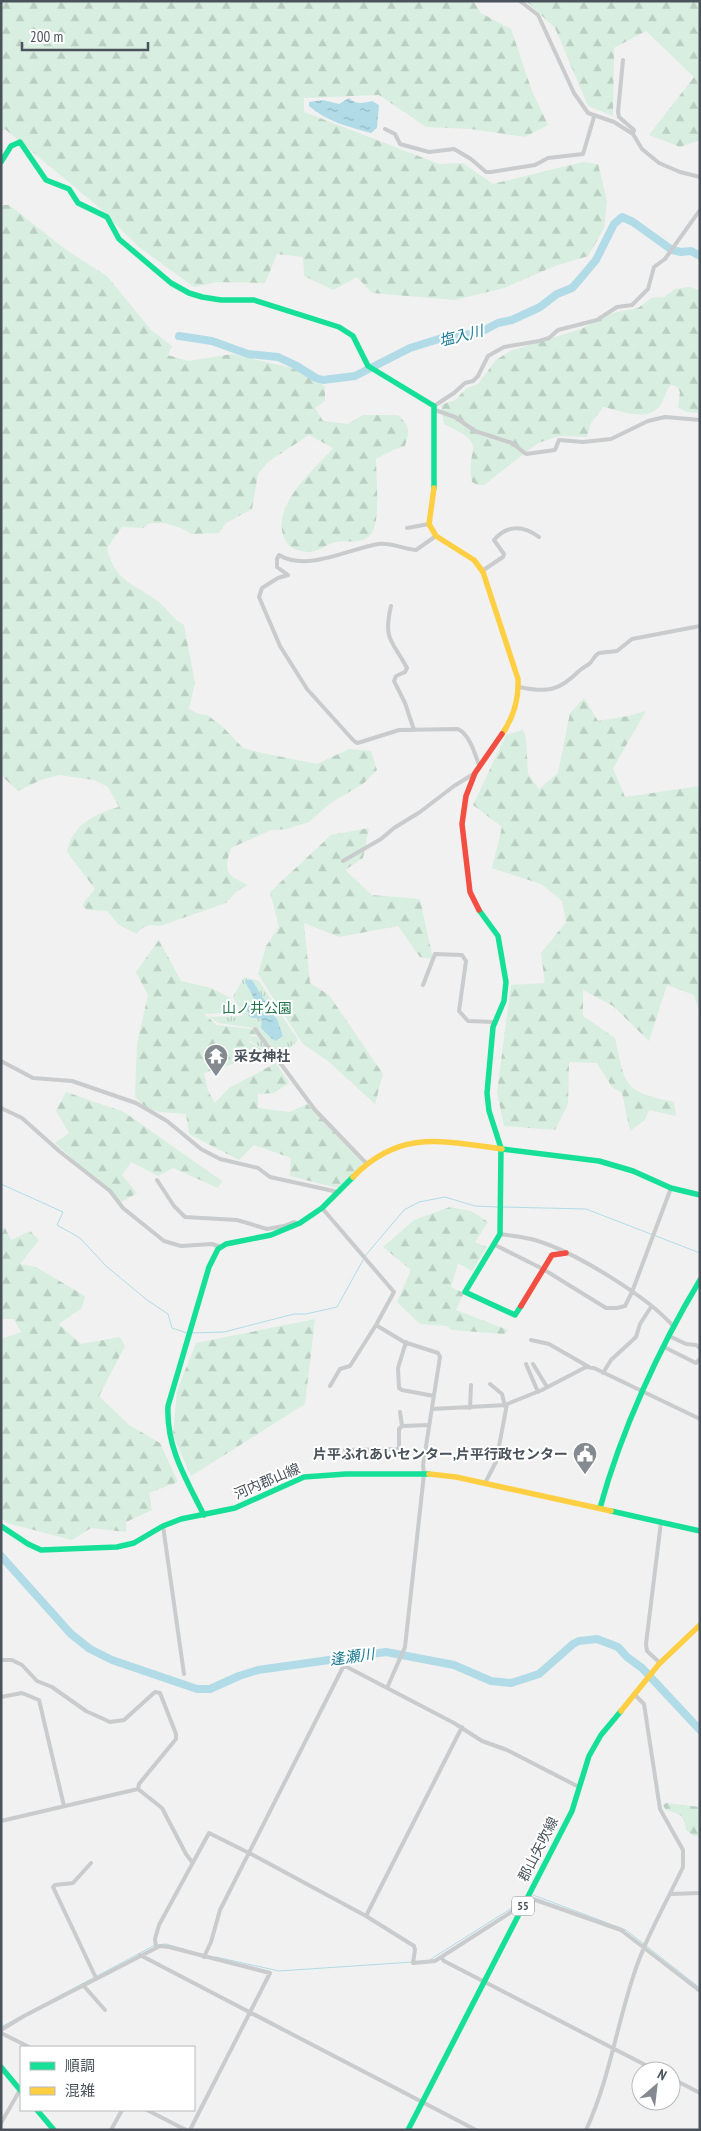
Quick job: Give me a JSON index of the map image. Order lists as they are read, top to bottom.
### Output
{
  "streets": {
    "street": ["河内郡山線", "郡山矢吹線", "55"]
  },
  "water": ["塩入川", "逢瀬川"],
  "parks": ["山ノ井公園"],
  "places": {
    "temple": ["采女神社"],
    "public building": ["片平ふれあいセンター,片平行政センター"]
  },
  "legend": ["順調", "混雑"],
  "scale_bar": "200 m",
  "north": "top right"
}
